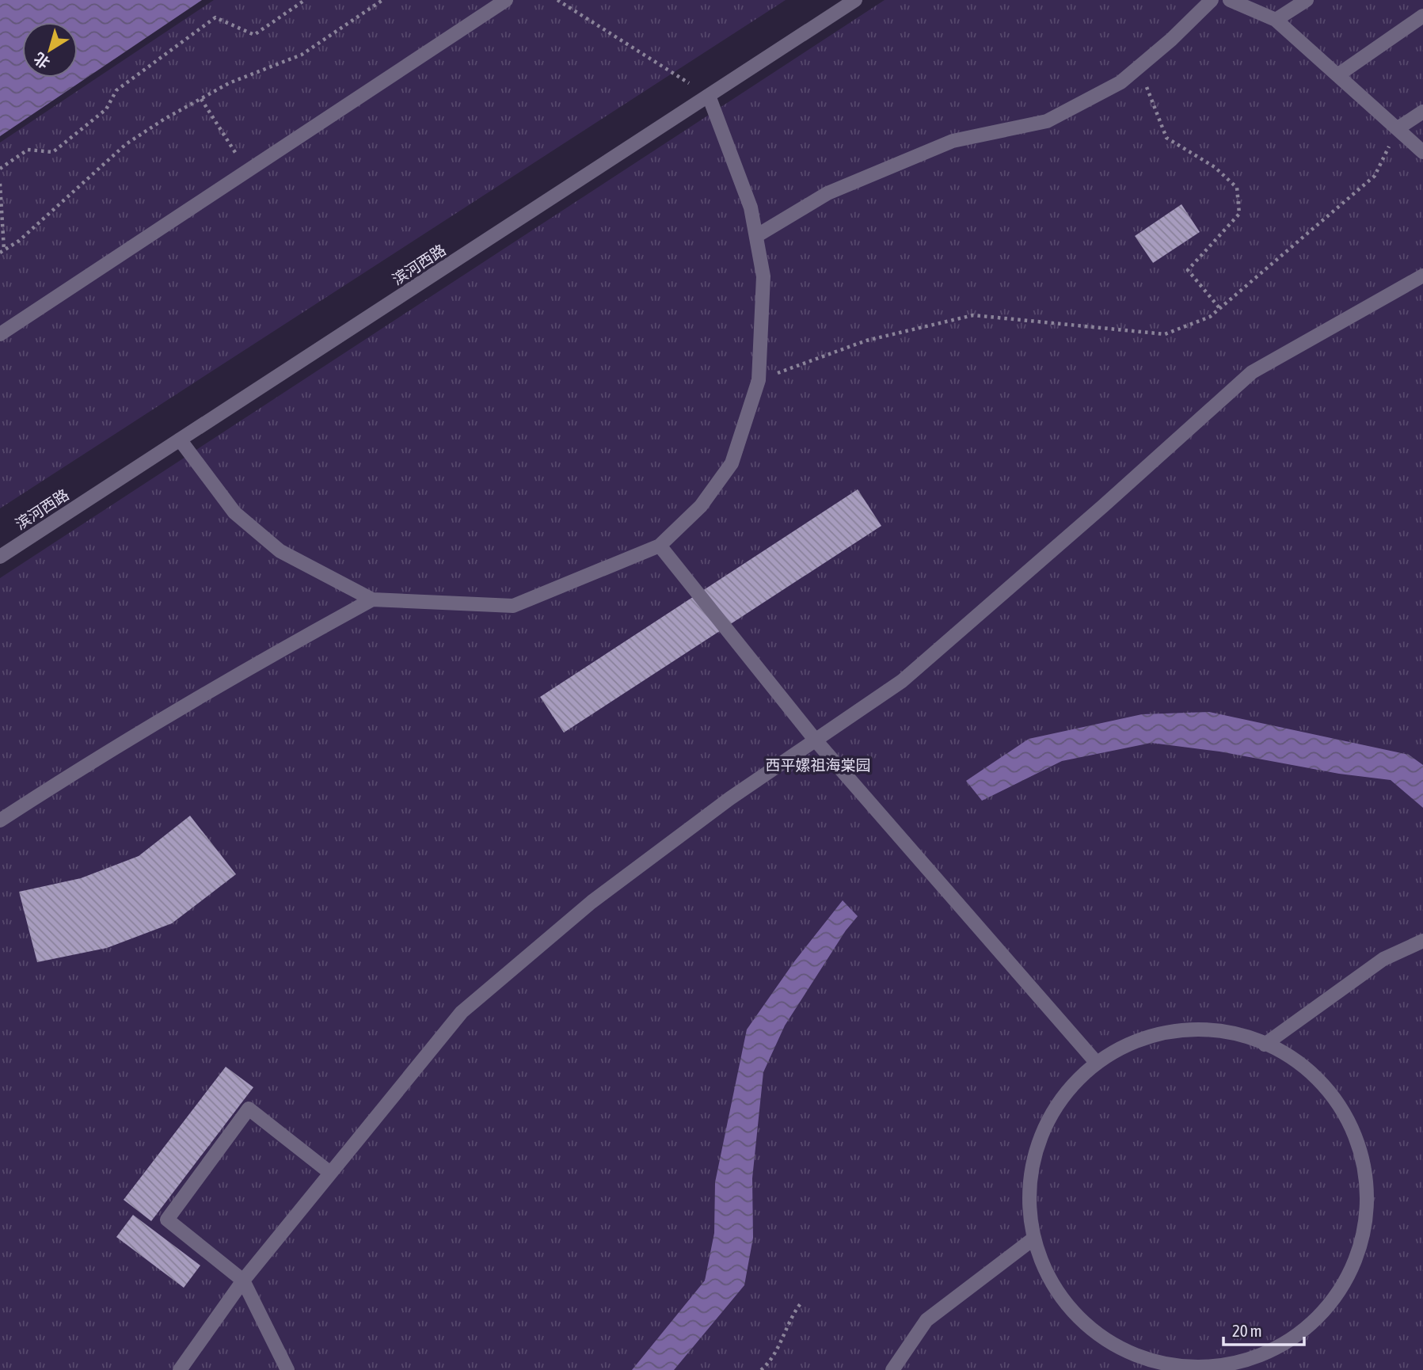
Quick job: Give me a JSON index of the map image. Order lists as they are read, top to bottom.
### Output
{
  "streets": {
    "street": ["滨河西路"]
  },
  "parks": ["西平嫘祖海棠园"],
  "scale_bar": "20 m",
  "north": "bottom left"
}
